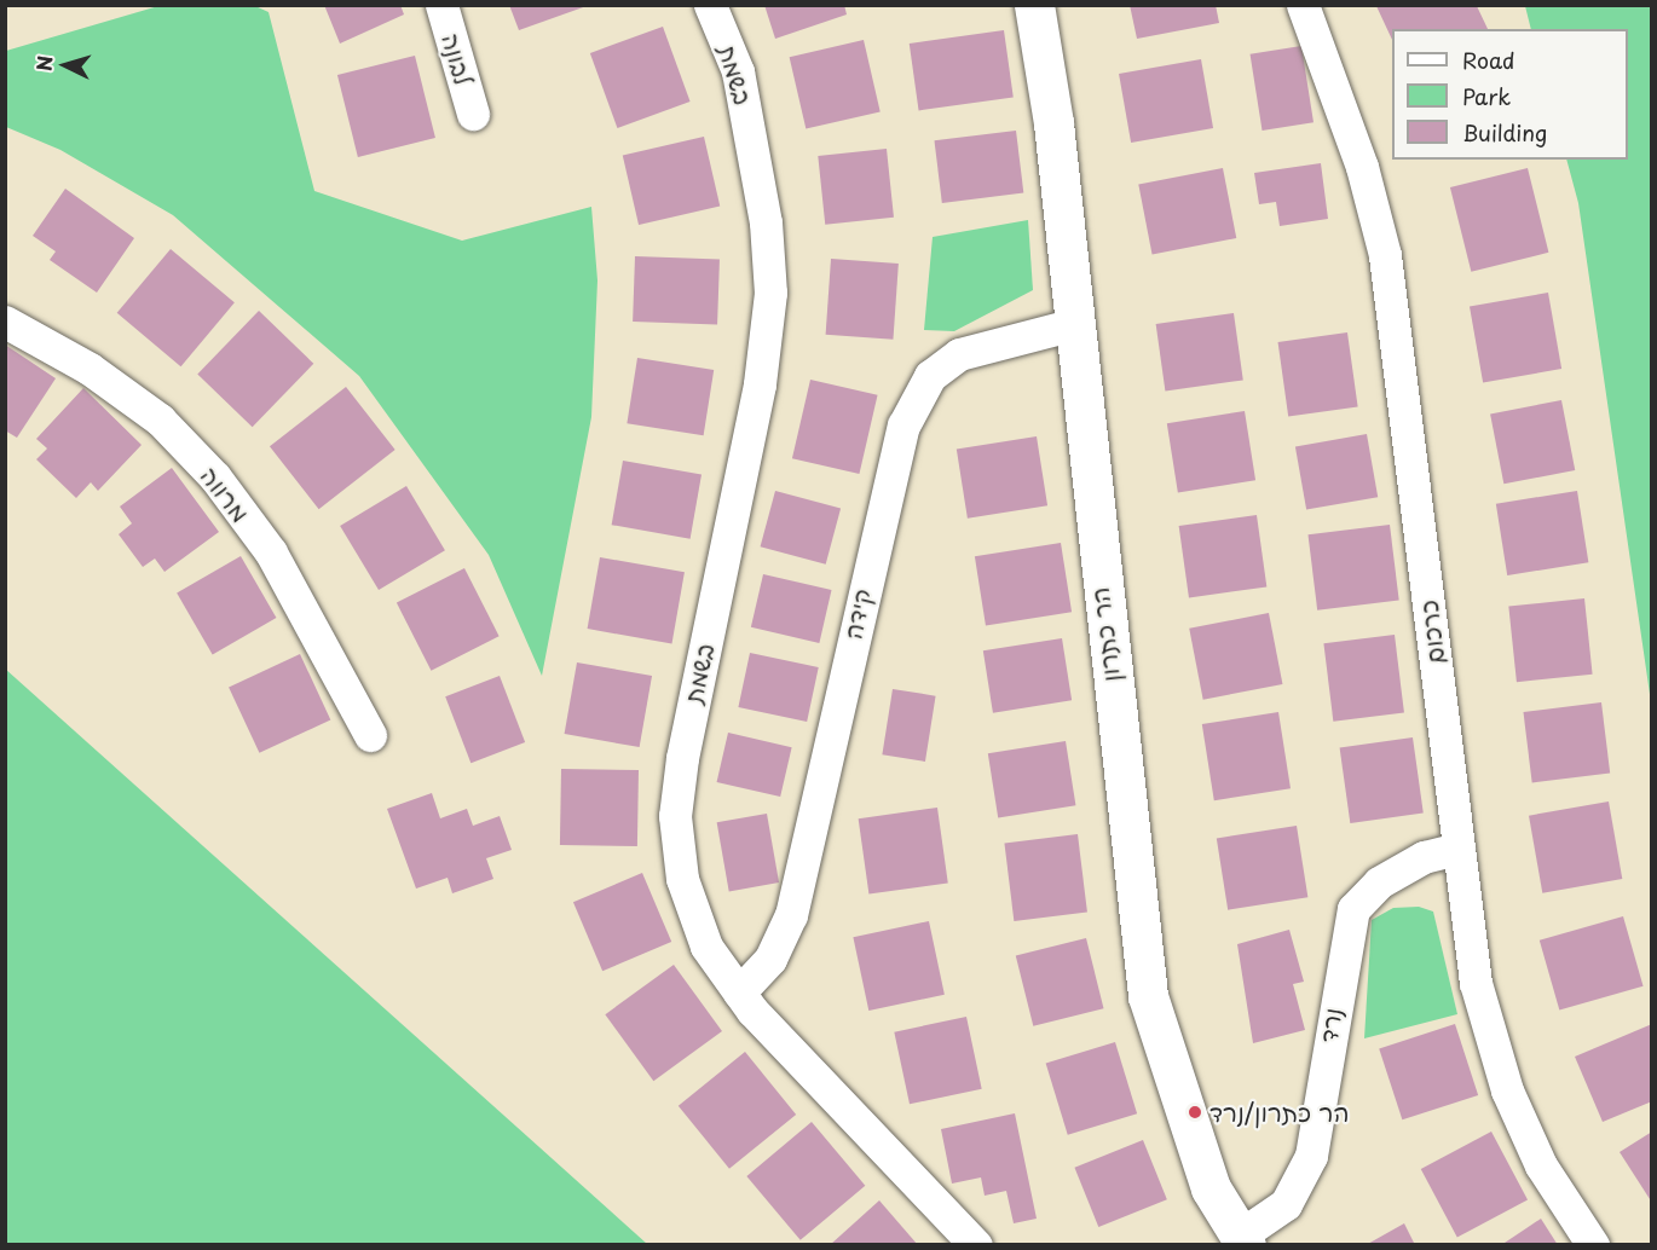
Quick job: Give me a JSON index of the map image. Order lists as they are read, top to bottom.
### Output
{
  "streets": {
    "street": [
      "לבונה",
      "בשמת",
      "מרווה",
      "קידה",
      "כרכום",
      "הר כתרון",
      "נרד"
    ]
  },
  "crossings": [
    ["בשמת", "קידה"],
    ["קידה", "הר כתרון"],
    ["כרכום", "נרד"],
    ["הר כתרון", "נרד"]
  ],
  "places": ["הר כתרון/נרד"],
  "legend": ["Road", "Park", "Building"],
  "north": "left"
}
